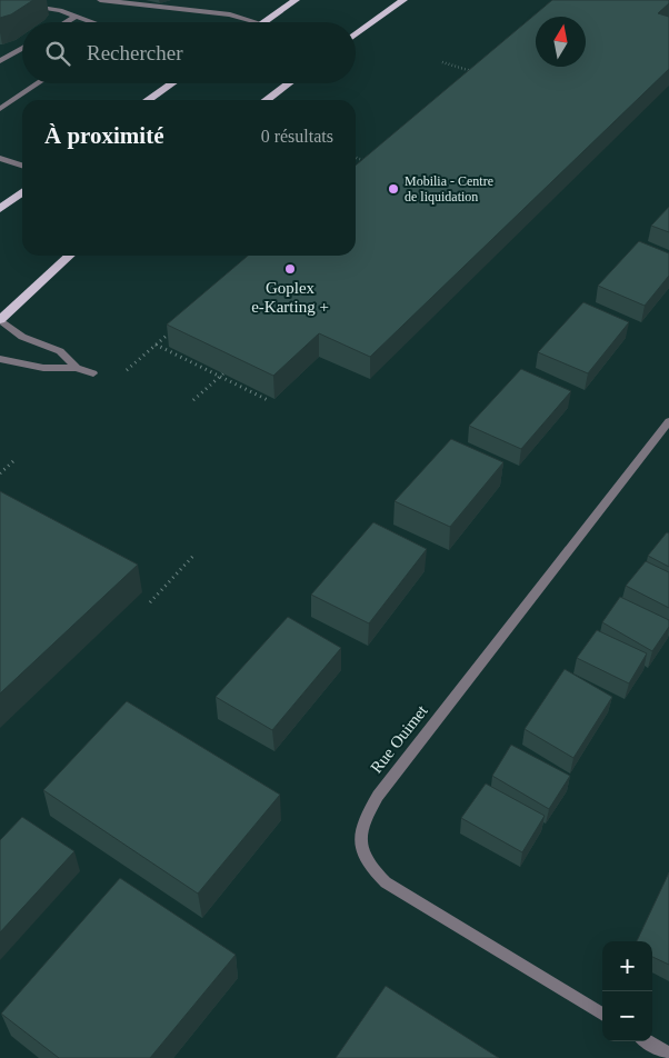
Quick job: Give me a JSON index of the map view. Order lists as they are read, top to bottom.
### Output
{
  "streets": {
    "street": ["Rue Ouimet"]
  },
  "places": ["Mobilia - Centre de liquidation", "Goplex e-Karting +"],
  "north": "top",
  "page": {
    "search": "Rechercher",
    "heading": ["À proximité", "0 résultats"],
    "map_buttons": ["+", "−"]
  }
}
